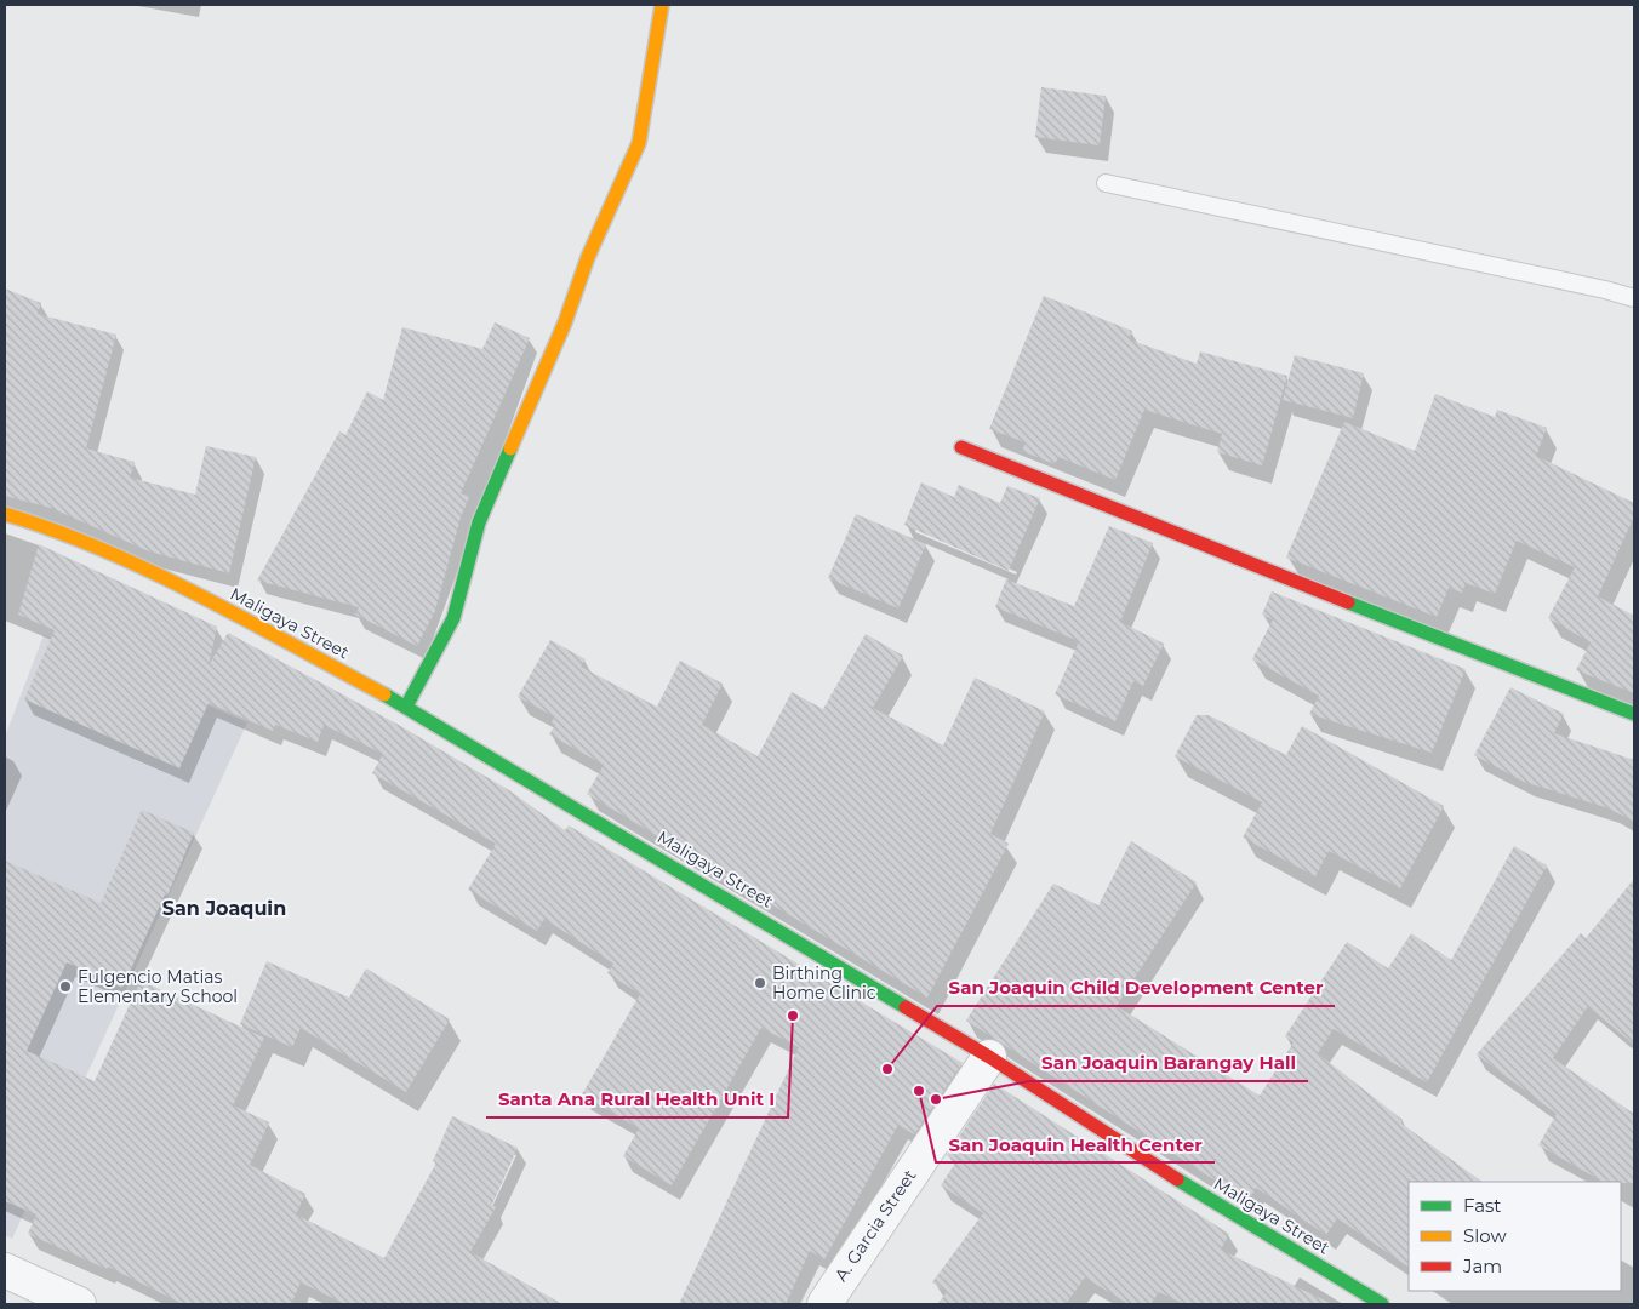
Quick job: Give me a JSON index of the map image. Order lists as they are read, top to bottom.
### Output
{
  "streets": {
    "street": ["Maligaya Street", "A. Garcia Street"]
  },
  "crossings": [
    ["Maligaya Street", "A. Garcia Street"]
  ],
  "districts": ["San Joaquin"],
  "places": [
    "Birthing Home Clinic",
    "Fulgencio Matias Elementary School",
    "Santa Ana Rural Health Unit I",
    "San Joaquin Child Development Center",
    "San Joaquin Health Center",
    "San Joaquin Barangay Hall"
  ],
  "legend": ["Fast", "Slow", "Jam"]
}
